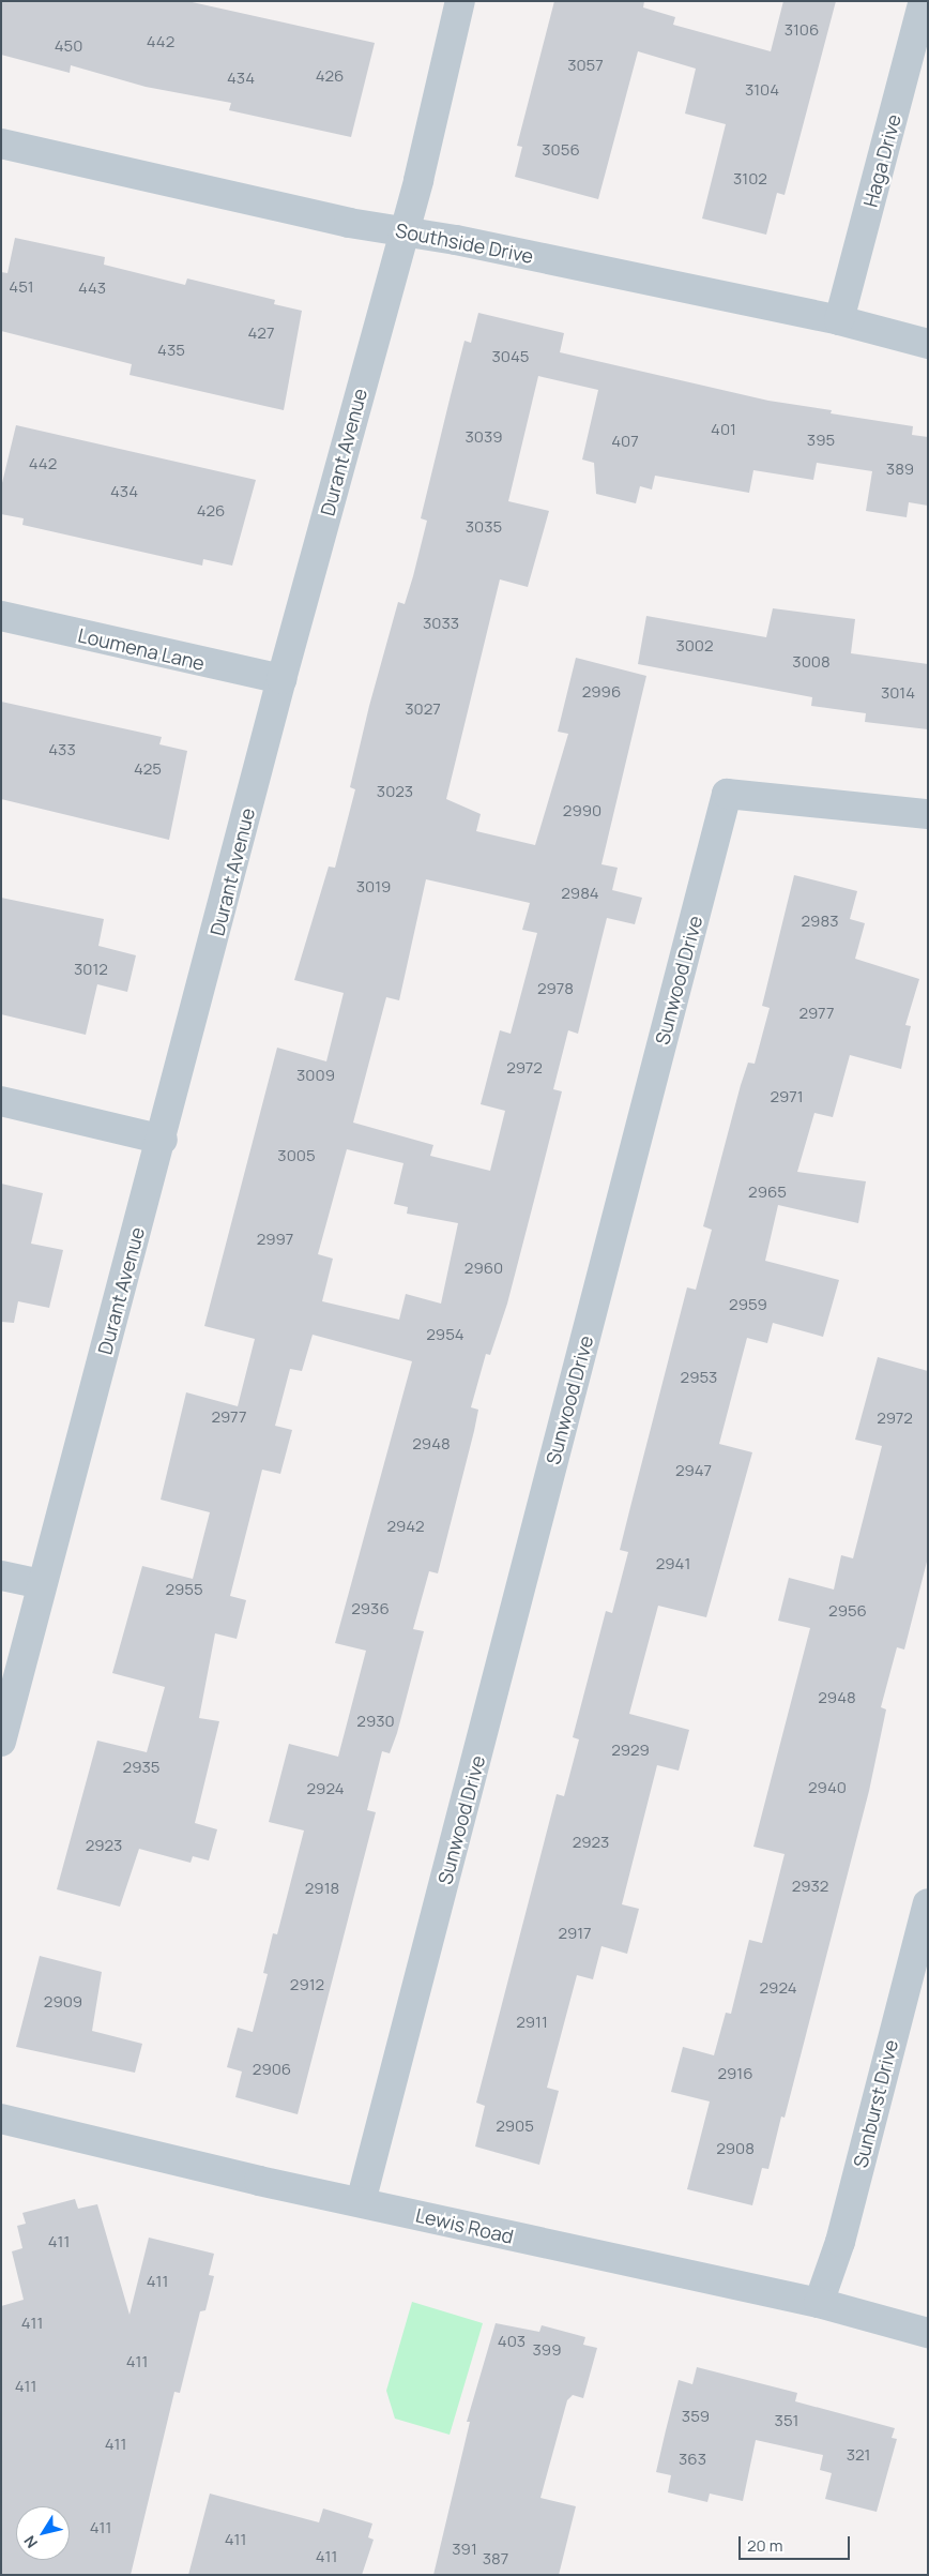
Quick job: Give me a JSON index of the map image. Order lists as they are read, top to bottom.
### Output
{
  "streets": {
    "street": [
      "Haga Drive",
      "Southside Drive",
      "Durant Avenue",
      "Loumena Lane",
      "Sunwood Drive",
      "Sunburst Drive",
      "Lewis Road"
    ]
  },
  "crossings": [
    ["Haga Drive", "Southside Drive"],
    ["Southside Drive", "Durant Avenue"],
    ["Durant Avenue", "Loumena Lane"],
    ["Sunwood Drive", "Lewis Road"],
    ["Sunburst Drive", "Lewis Road"]
  ],
  "house_numbers": [
    "3106",
    "442",
    "450",
    "3057",
    "426",
    "434",
    "3104",
    "3056",
    "3102",
    "451",
    "443",
    "427",
    "435",
    "3045",
    "401",
    "3039",
    "395",
    "407",
    "442",
    "389",
    "434",
    "426",
    "3035",
    "3033",
    "3002",
    "3008",
    "2996",
    "3014",
    "3027",
    "433",
    "425",
    "3023",
    "2990",
    "3019",
    "2984",
    "2983",
    "3012",
    "2978",
    "2977",
    "2972",
    "3009",
    "2971",
    "3005",
    "2965",
    "2997",
    "2960",
    "2959",
    "2954",
    "2953",
    "2977",
    "2972",
    "2948",
    "2947",
    "2942",
    "2941",
    "2955",
    "2936",
    "2956",
    "2948",
    "2930",
    "2929",
    "2935",
    "2940",
    "2924",
    "2923",
    "2923",
    "2932",
    "2918",
    "2917",
    "2912",
    "2924",
    "2909",
    "2911",
    "2906",
    "2916",
    "2905",
    "2908",
    "411",
    "411",
    "411",
    "403",
    "399",
    "411",
    "411",
    "359",
    "351",
    "411",
    "321",
    "363",
    "411",
    "411",
    "391",
    "411",
    "387"
  ],
  "scale_bar": "20 m",
  "north": "bottom left"
}
